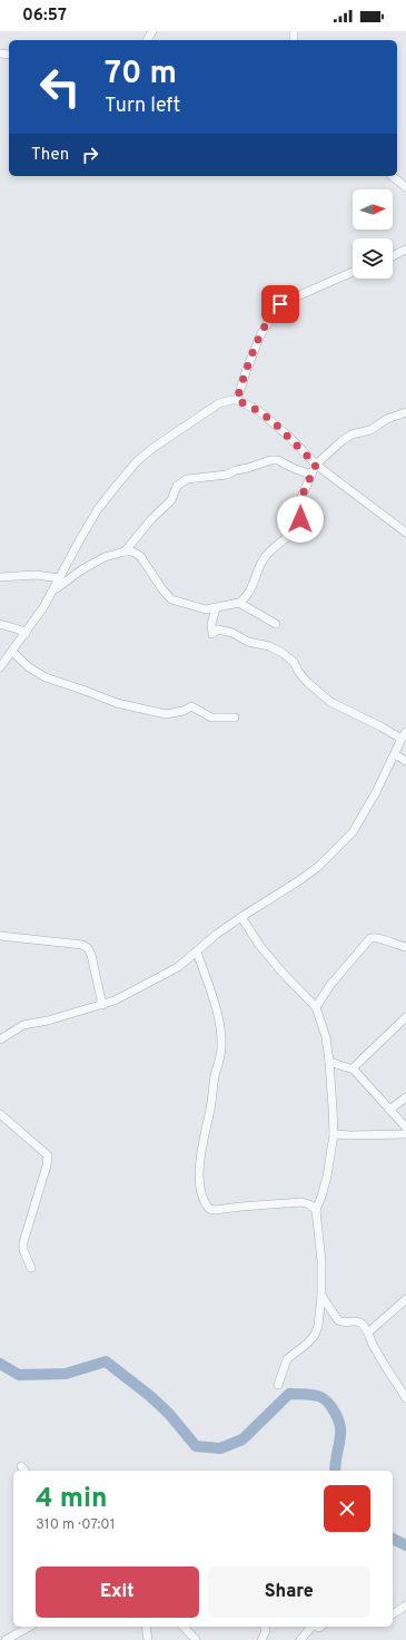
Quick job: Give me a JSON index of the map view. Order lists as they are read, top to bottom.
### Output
{
  "north": "right",
  "page": {
    "status": "06:57",
    "turn": ["70 m", "Turn left"],
    "then": "Then",
    "heading": ["4 min", "310 m · 07:01"],
    "buttons": ["Exit", "Share"]
  }
}
